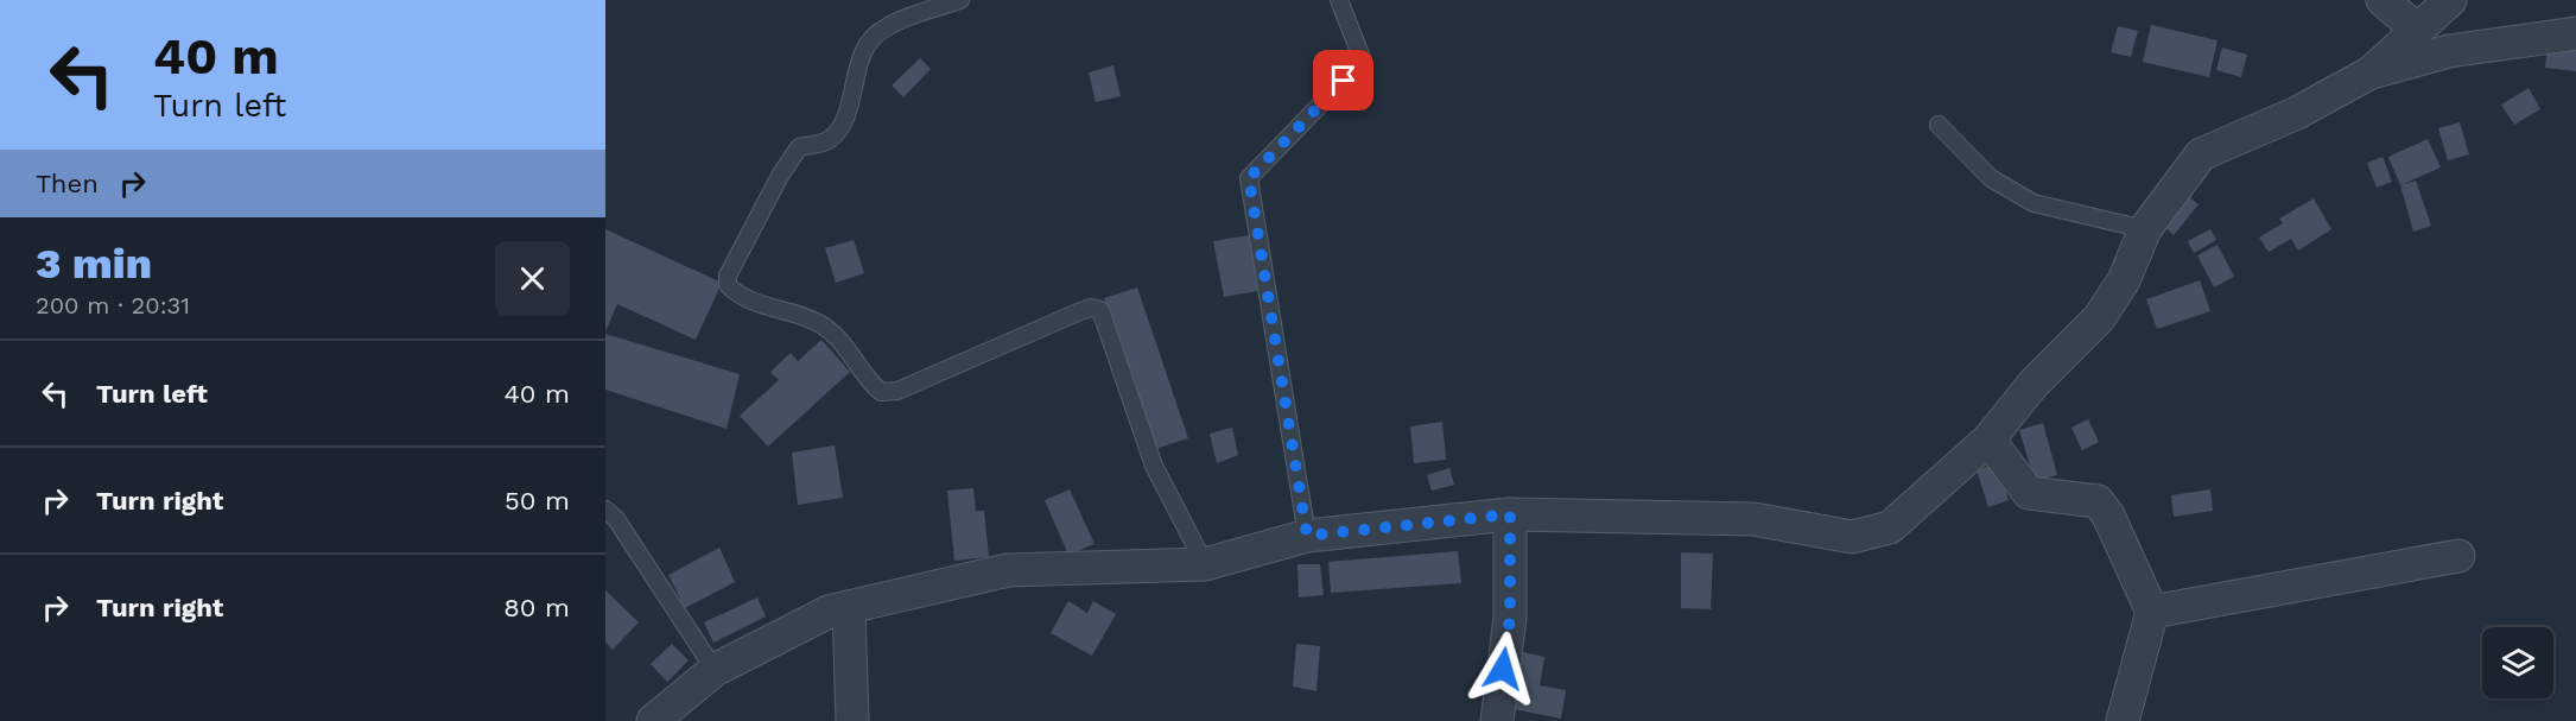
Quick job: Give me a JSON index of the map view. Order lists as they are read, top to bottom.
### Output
{
  "page": {
    "turn": ["40 m", "Turn left"],
    "then": "Then",
    "heading": ["3 min", "200 m · 20:31"],
    "list": [
      {
        "name": "Turn left",
        "value": "40 m"
      },
      {
        "name": "Turn right",
        "value": "50 m"
      },
      {
        "name": "Turn right",
        "value": "80 m"
      }
    ]
  }
}
